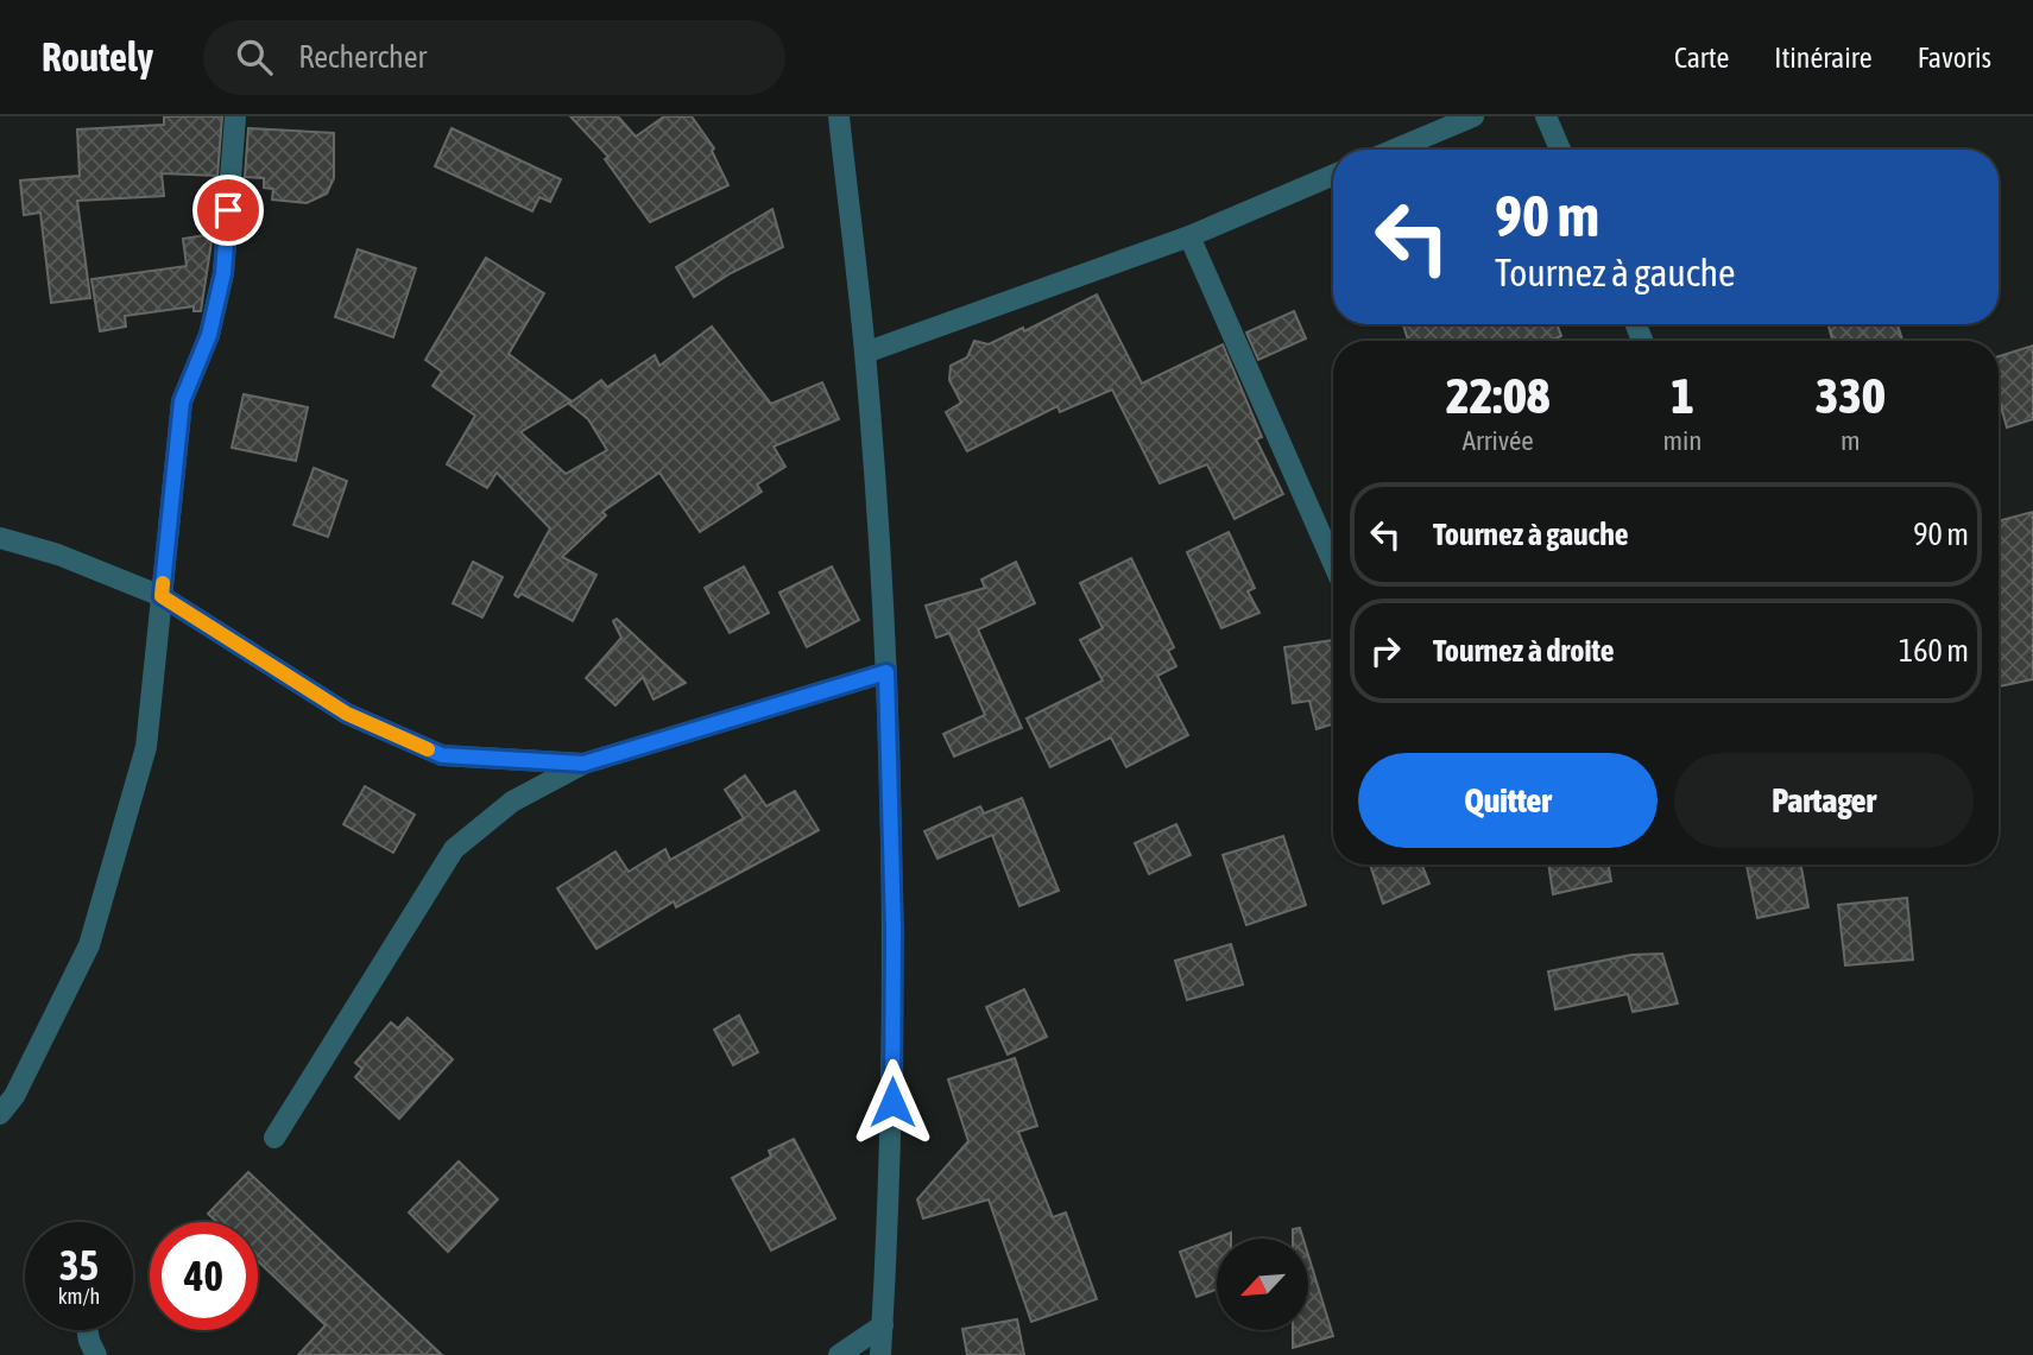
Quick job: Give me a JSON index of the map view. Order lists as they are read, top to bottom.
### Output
{
  "north": "bottom left",
  "page": {
    "header": "Routely",
    "search": "Rechercher",
    "nav": ["Carte", "Itinéraire", "Favoris"],
    "turn": ["90 m", "Tournez à gauche"],
    "eta": [
      "22:08",
      "Arrivée",
      "1",
      "min",
      "330",
      "m"
    ],
    "list": [
      {
        "name": "Tournez à gauche",
        "value": "90 m"
      },
      {
        "name": "Tournez à droite",
        "value": "160 m"
      }
    ],
    "buttons": ["Quitter", "Partager"],
    "speed": "35 km/h",
    "limit": "40"
  }
}
